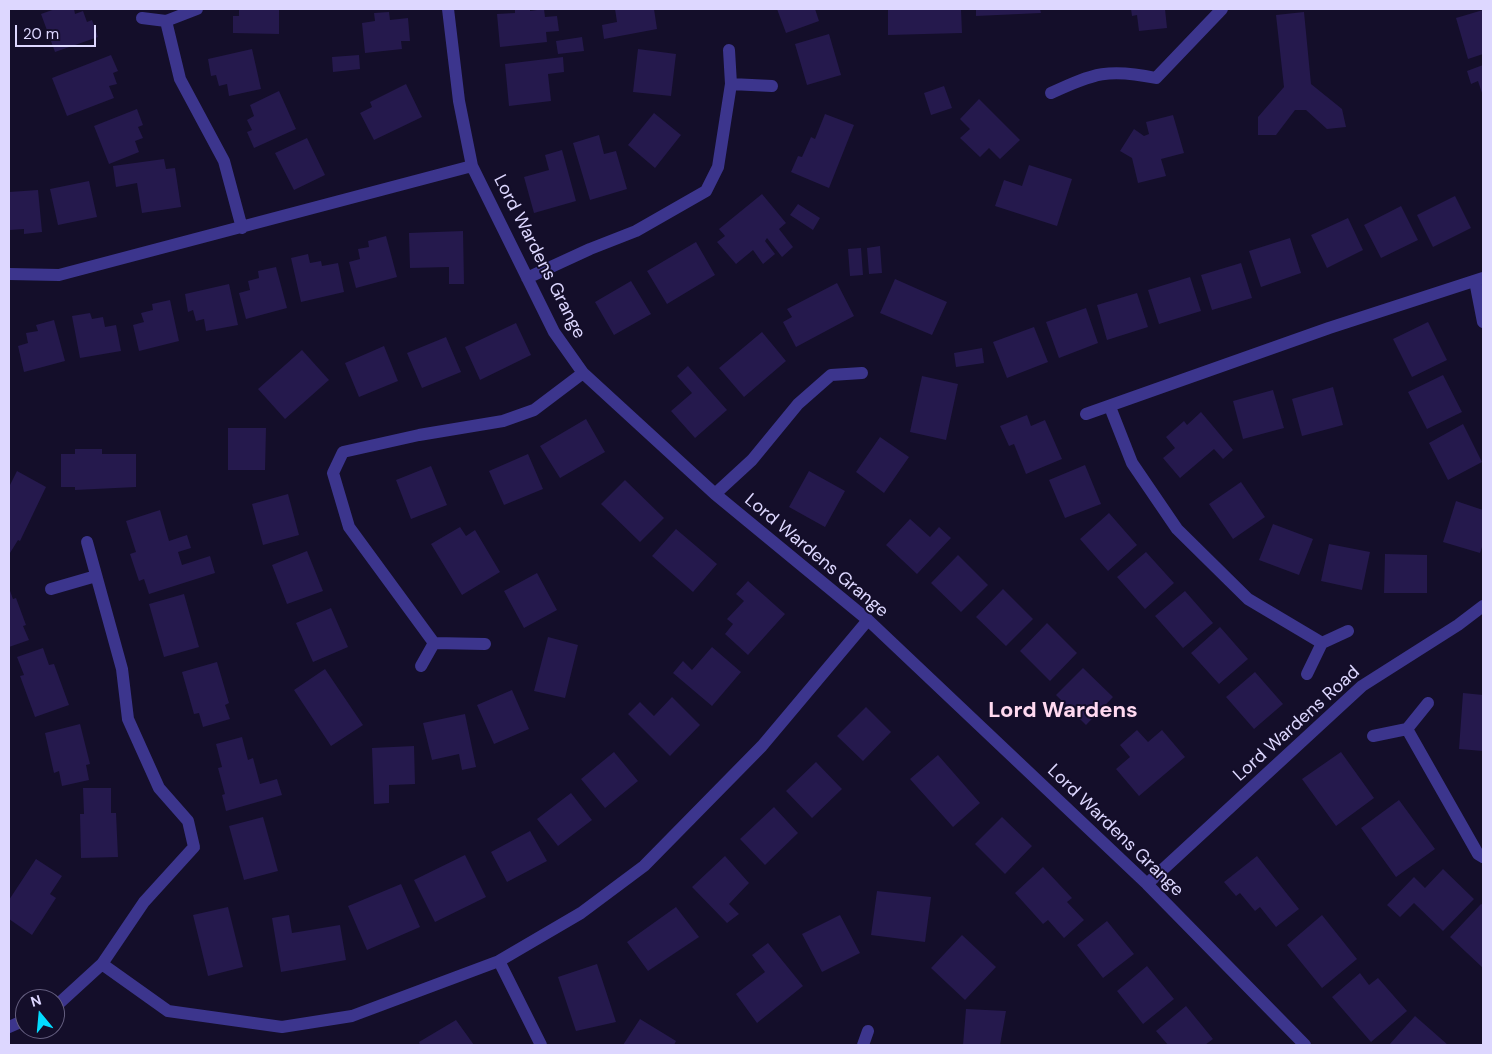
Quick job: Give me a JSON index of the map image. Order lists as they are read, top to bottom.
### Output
{
  "streets": {
    "street": ["Lord Wardens Grange", "Lord Wardens Road"]
  },
  "crossings": [
    ["Lord Wardens Grange", "Lord Wardens Road"]
  ],
  "districts": ["Lord Wardens"],
  "scale_bar": "20 m",
  "north": "top"
}
